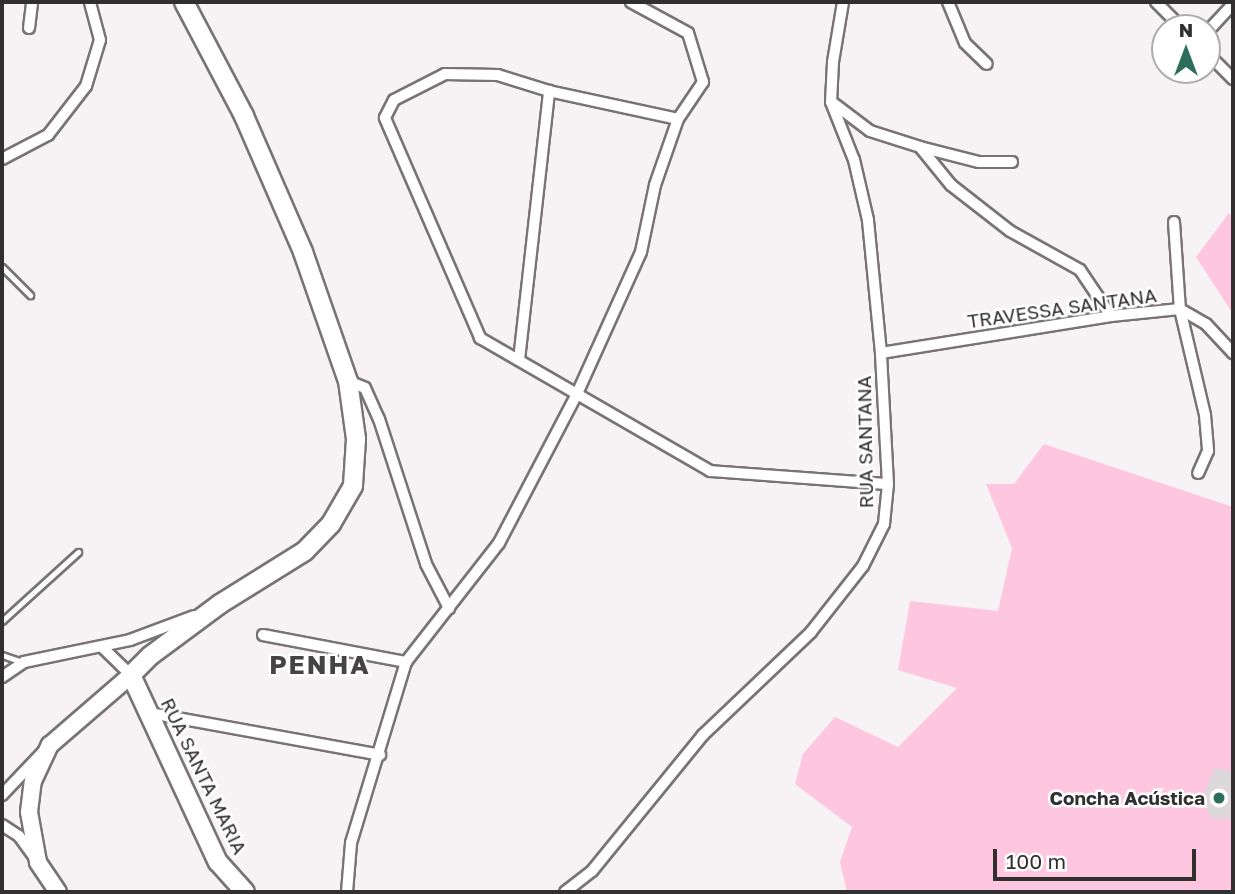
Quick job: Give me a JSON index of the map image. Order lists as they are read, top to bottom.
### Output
{
  "streets": {
    "main road": ["RUA SANTA MARIA"],
    "street": ["TRAVESSA SANTANA", "RUA SANTANA"]
  },
  "crossings": [
    ["TRAVESSA SANTANA", "RUA SANTANA"]
  ],
  "districts": ["PENHA"],
  "places": ["Concha Acústica"],
  "scale_bar": "100 m",
  "north": "top"
}
